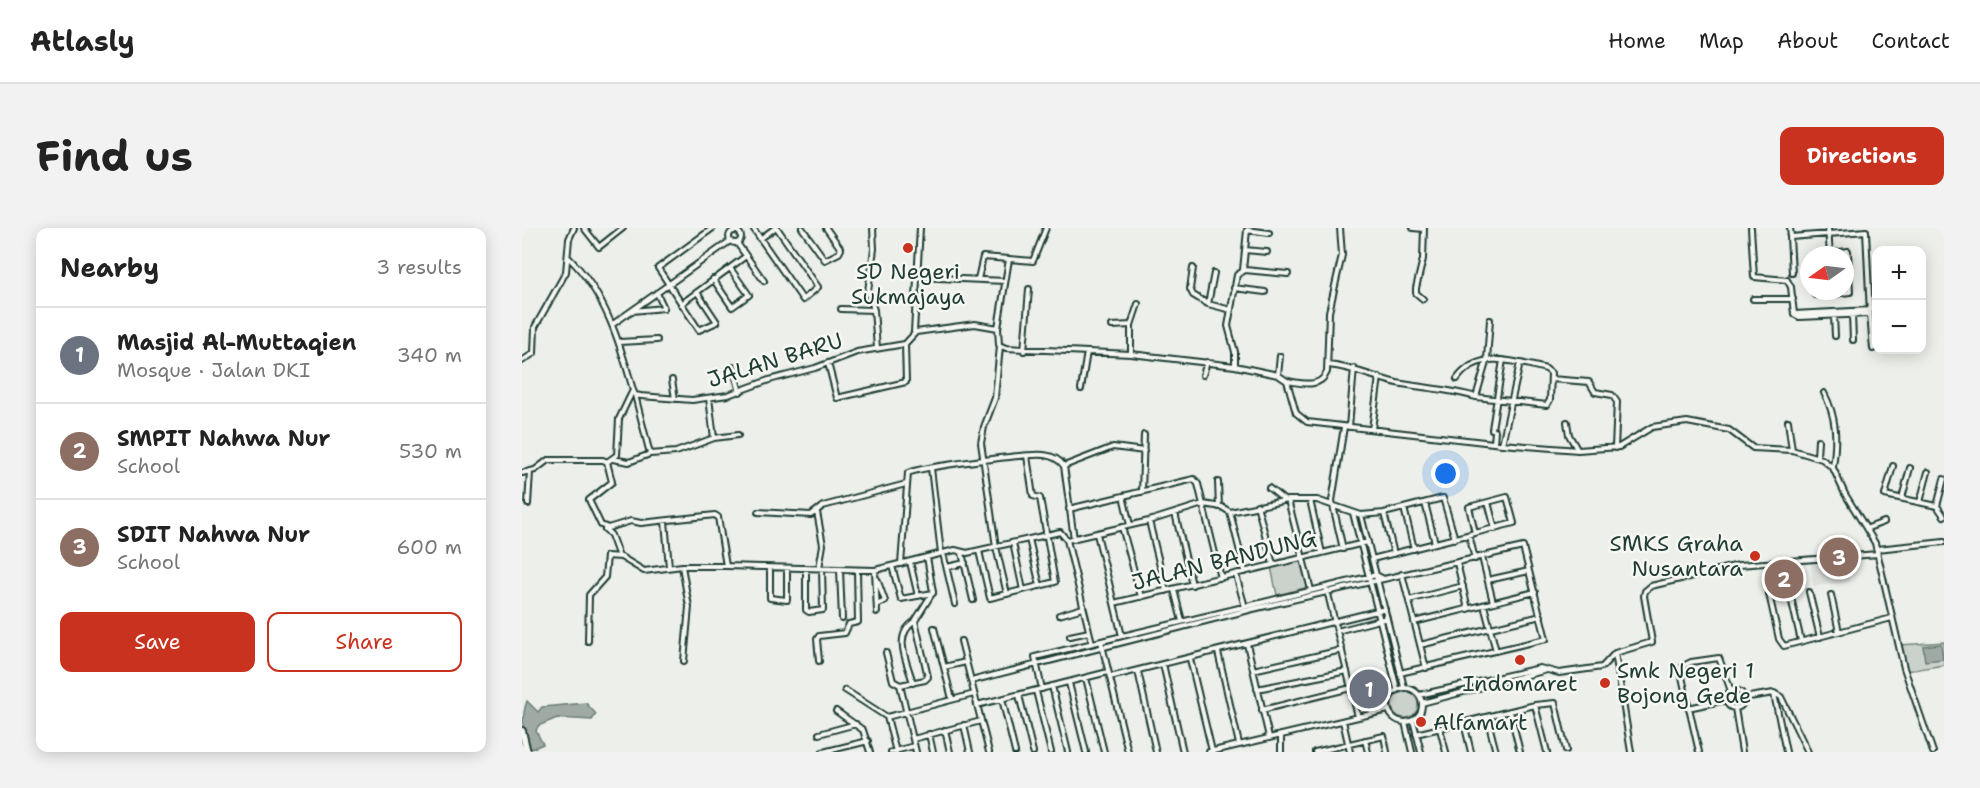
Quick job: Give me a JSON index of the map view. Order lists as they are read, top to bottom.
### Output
{
  "streets": {
    "street": ["JALAN BARU", "JALAN BANDUNG"]
  },
  "places": [
    "SD Negeri Sukmajaya",
    "SMKS Graha Nusantara",
    "Indomaret",
    "Smk Negeri 1 Bojong Gede",
    "Alfamart"
  ],
  "north": "left",
  "page": {
    "header": "Atlasly",
    "nav": [
      "Home",
      "Map",
      "About",
      "Contact"
    ],
    "buttons": [
      "Directions",
      ["Save", "Share"]
    ],
    "title": "Find us",
    "heading": ["Nearby", "3 results"],
    "map_buttons": ["+", "−"],
    "list": [
      {
        "mark": "1",
        "name": "Masjid Al-Muttaqien",
        "note": "Mosque · Jalan DKI",
        "value": "340 m"
      },
      {
        "mark": "2",
        "name": "SMPIT Nahwa Nur",
        "note": "School",
        "value": "530 m"
      },
      {
        "mark": "3",
        "name": "SDIT Nahwa Nur",
        "note": "School",
        "value": "600 m"
      }
    ],
    "pins": ["3", "2", "1"]
  }
}
